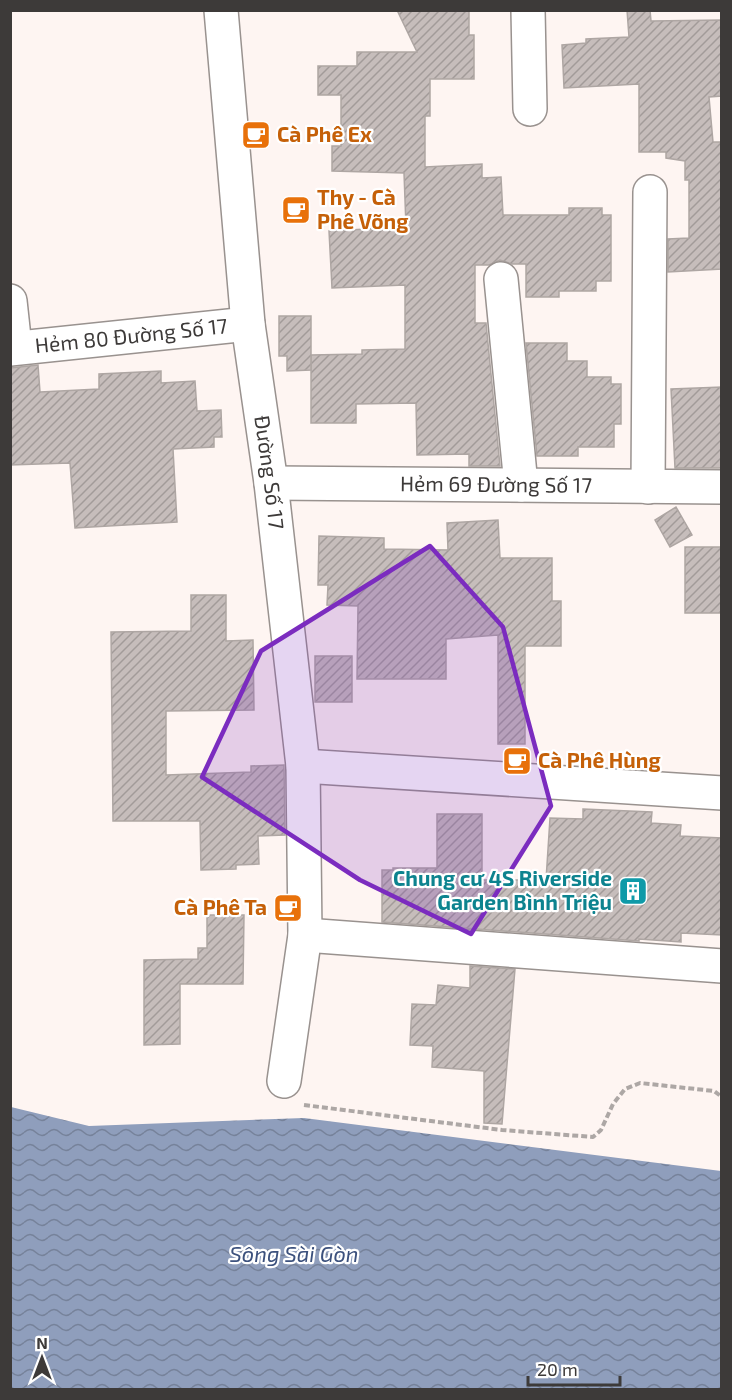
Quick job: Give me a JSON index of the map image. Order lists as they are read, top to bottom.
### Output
{
  "streets": {
    "street": ["Hẻm 80 Đường Số 17", "Đường Số 17", "Hẻm 69 Đường Số 17"]
  },
  "crossings": [
    ["Hẻm 80 Đường Số 17", "Đường Số 17"],
    ["Đường Số 17", "Hẻm 69 Đường Số 17"]
  ],
  "water": ["Sông Sài Gòn"],
  "places": {
    "cafe": [
      "Cà Phê Ex",
      "Thy - Cà Phê Võng",
      "Cà Phê Hùng",
      "Cà Phê Ta"
    ],
    "building": ["Chung cư 4S Riverside Garden Bình Triệu"]
  },
  "scale_bar": "20 m",
  "north": "top"
}
